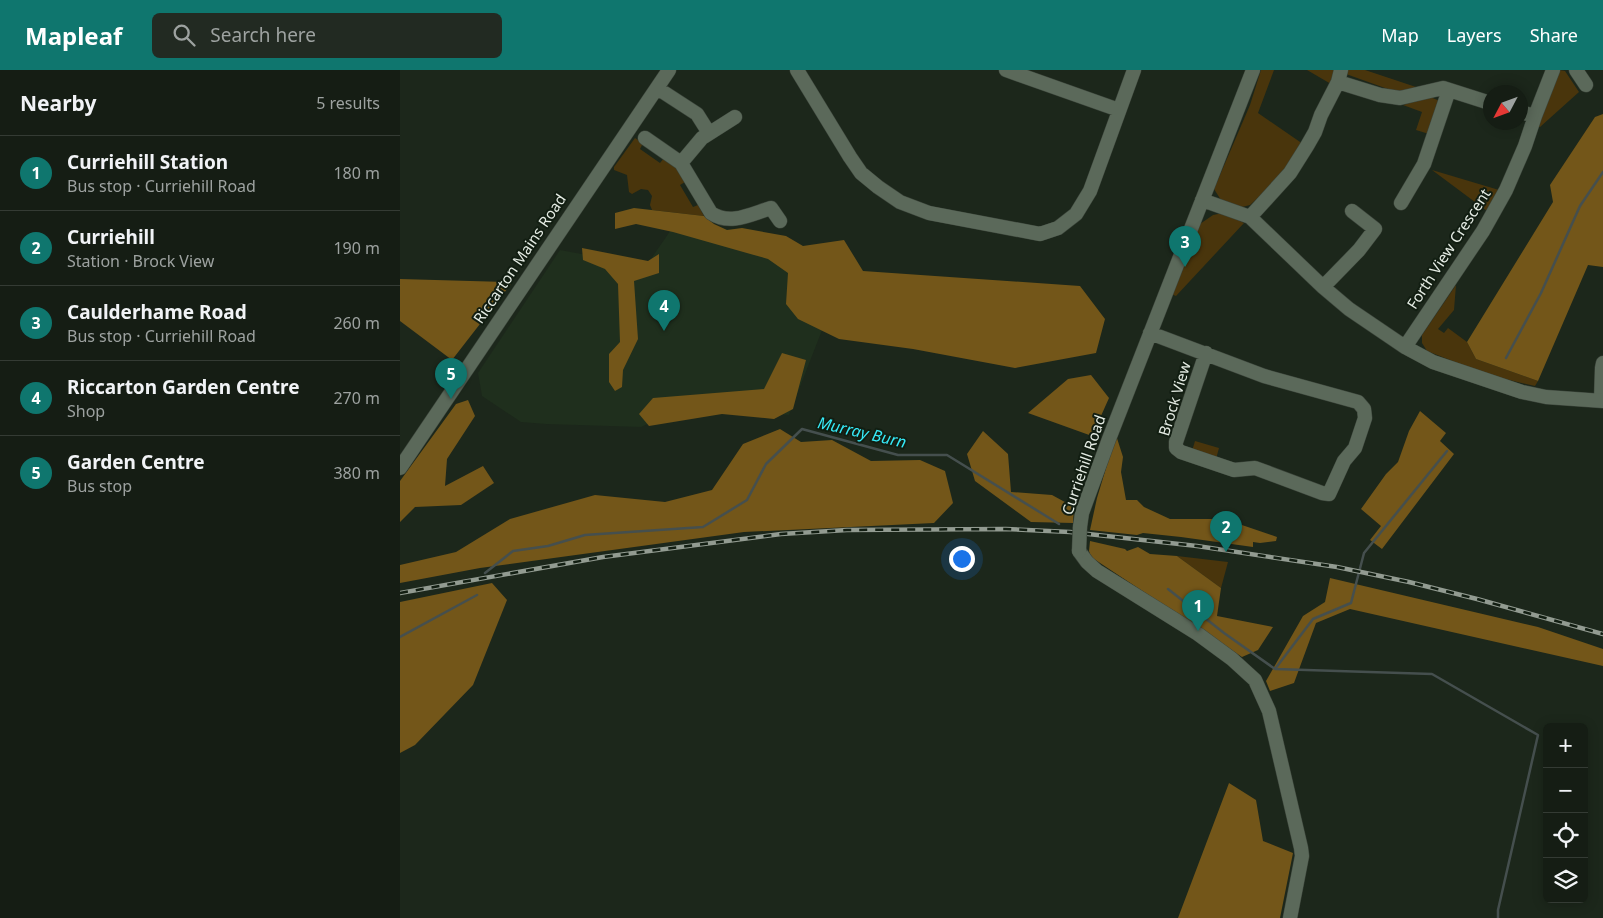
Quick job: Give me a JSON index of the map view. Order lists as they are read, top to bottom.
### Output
{
  "streets": {
    "street": [
      "Forth View Crescent",
      "Riccarton Mains Road",
      "Brock View",
      "Curriehill Road"
    ]
  },
  "water": ["Murray Burn"],
  "north": "bottom left",
  "page": {
    "header": "Mapleaf",
    "search": "Search here",
    "nav": ["Map", "Layers", "Share"],
    "heading": ["Nearby", "5 results"],
    "list": [
      {
        "mark": "1",
        "name": "Curriehill Station",
        "note": "Bus stop · Curriehill Road",
        "value": "180 m"
      },
      {
        "mark": "2",
        "name": "Curriehill",
        "note": "Station · Brock View",
        "value": "190 m"
      },
      {
        "mark": "3",
        "name": "Caulderhame Road",
        "note": "Bus stop · Curriehill Road",
        "value": "260 m"
      },
      {
        "mark": "4",
        "name": "Riccarton Garden Centre",
        "note": "Shop",
        "value": "270 m"
      },
      {
        "mark": "5",
        "name": "Garden Centre",
        "note": "Bus stop",
        "value": "380 m"
      }
    ],
    "pins": [
      "3",
      "4",
      "5",
      "2",
      "1"
    ],
    "map_buttons": ["+", "−"]
  }
}
